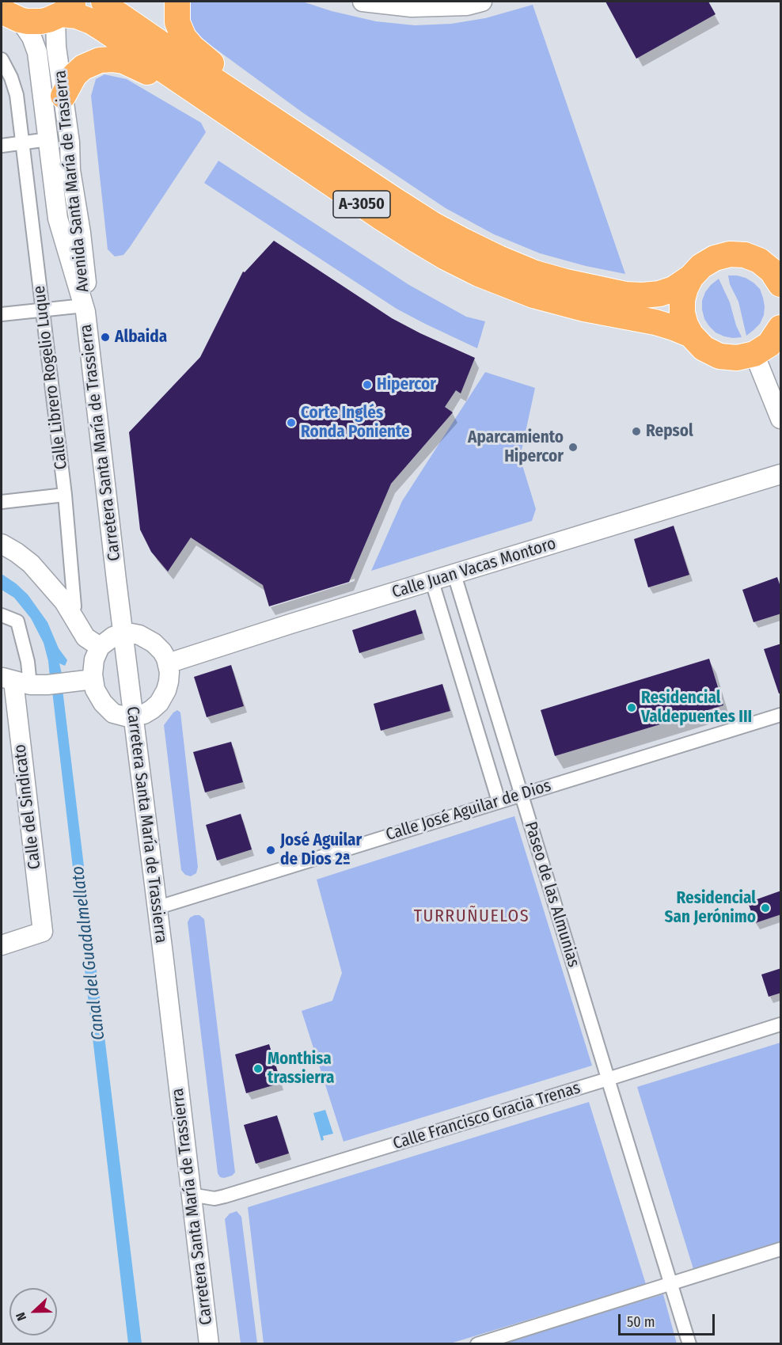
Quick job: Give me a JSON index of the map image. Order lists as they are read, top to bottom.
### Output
{
  "streets": {
    "highway": ["A-3050"],
    "street": [
      "Avenida Santa María de Trasierra",
      "Calle Librero Rogelio Luque",
      "Carretera Santa María de Trassierra",
      "Calle Juan Vacas Montoro",
      "Calle del Sindicato",
      "Calle José Aguilar de Dios",
      "Paseo de las Almunias",
      "Calle Francisco Gracia Trenas"
    ]
  },
  "crossings": [
    ["Avenida Santa María de Trasierra", "A-3050"],
    ["Avenida Santa María de Trasierra", "Carretera Santa María de Trassierra"],
    ["Carretera Santa María de Trassierra", "Calle José Aguilar de Dios"],
    ["Carretera Santa María de Trassierra", "Calle Francisco Gracia Trenas"],
    ["Calle Juan Vacas Montoro", "Paseo de las Almunias"],
    ["Calle José Aguilar de Dios", "Paseo de las Almunias"],
    ["Paseo de las Almunias", "Calle Francisco Gracia Trenas"]
  ],
  "districts": ["TURRUÑUELOS"],
  "water": ["Canal del Guadalmellato"],
  "places": [
    "Albaida",
    "Hipercor",
    "Corte Inglés Ronda Poniente",
    "Repsol",
    "Aparcamiento Hipercor",
    "Residencial Valdepuentes III",
    "José Aguilar de Dios 2ª",
    "Residencial San Jerónimo",
    "Monthisa trassierra"
  ],
  "scale_bar": "50 m",
  "north": "left"
}
